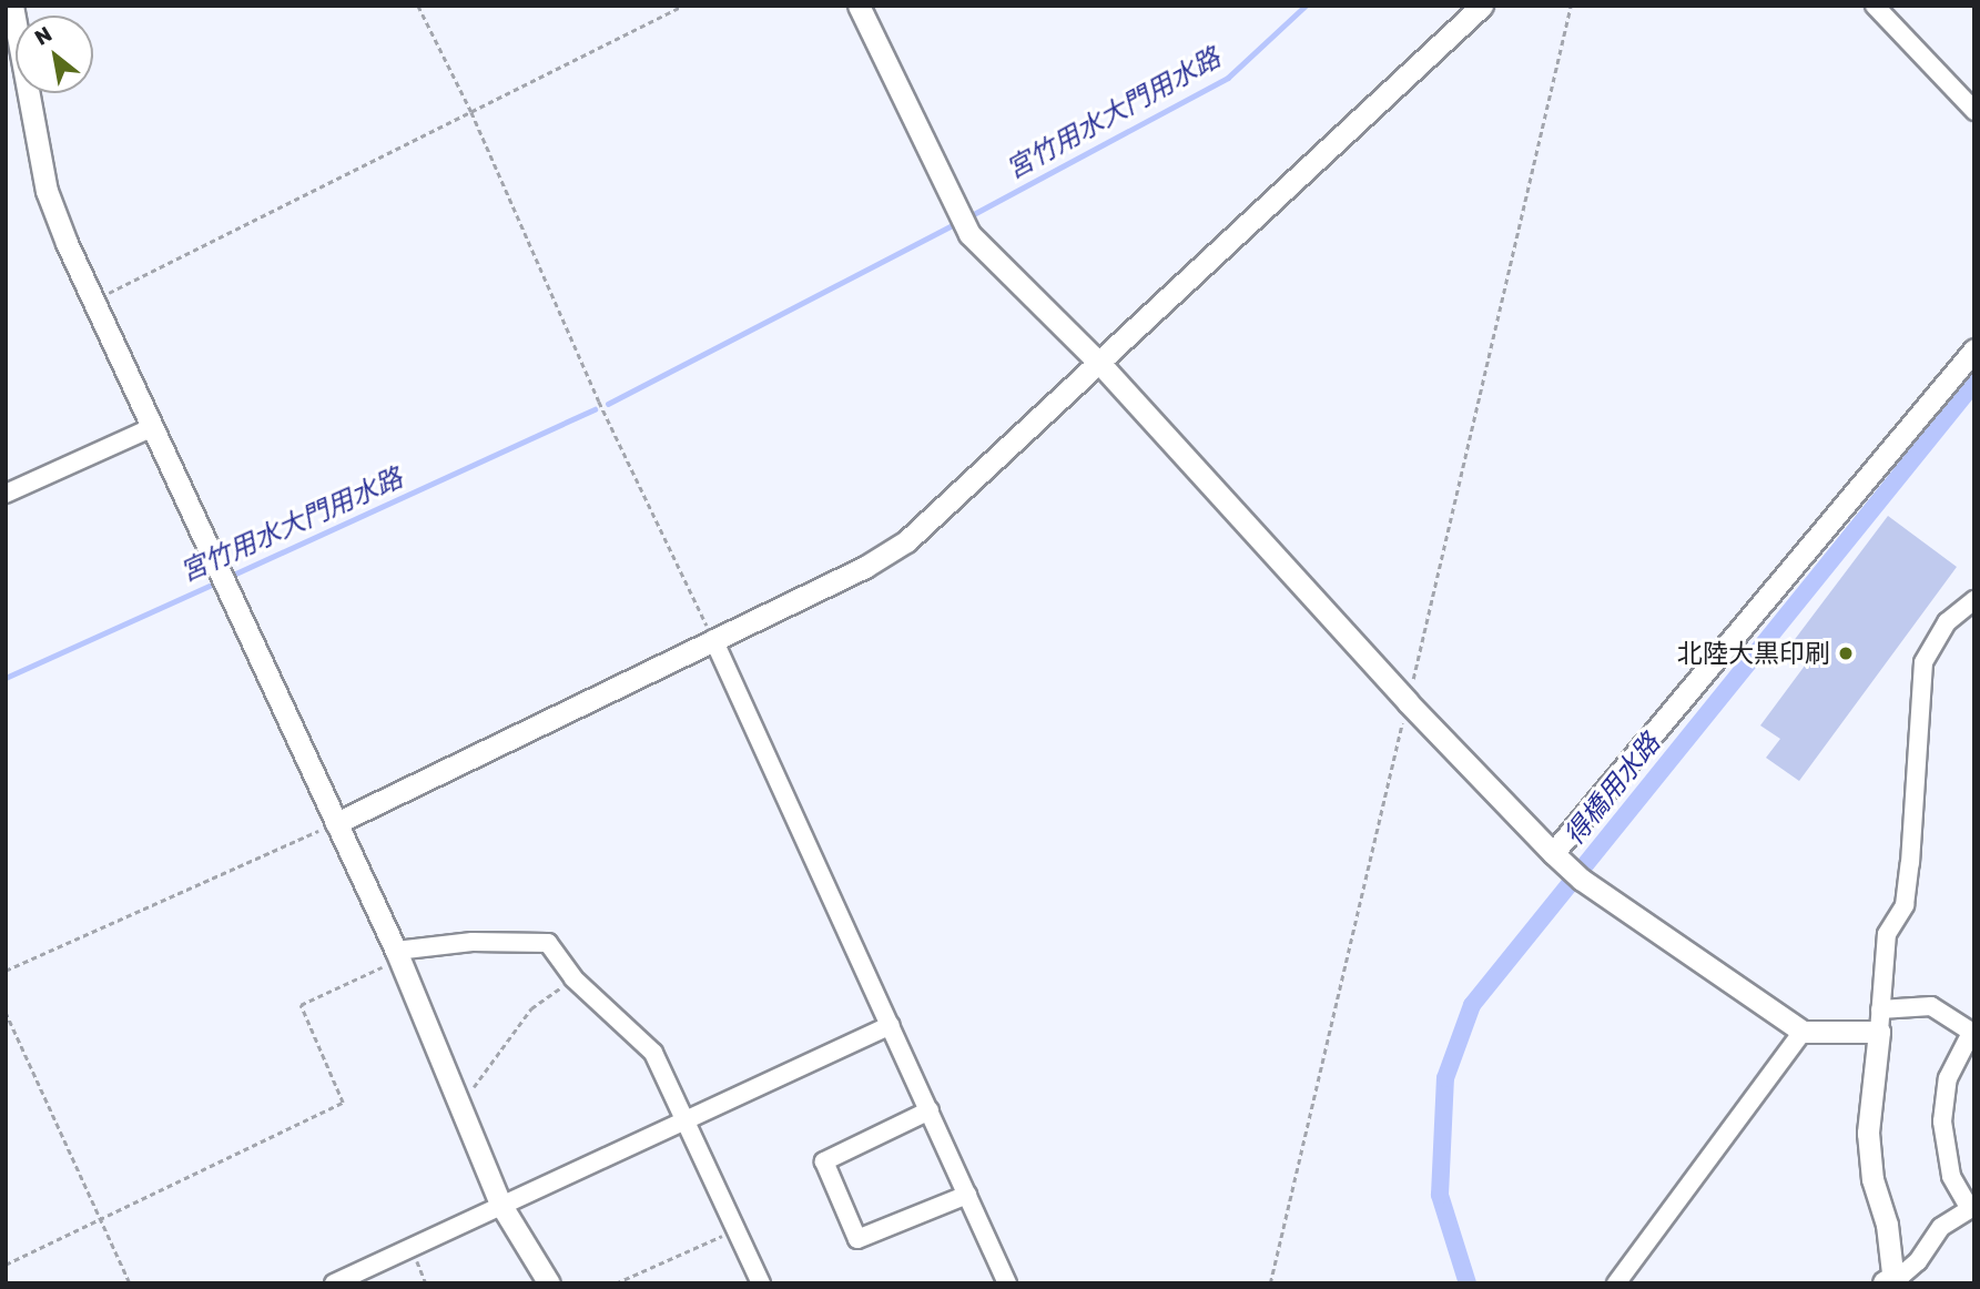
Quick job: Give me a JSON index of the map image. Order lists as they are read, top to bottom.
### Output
{
  "water": ["宮竹用水大門用水路", "得橋用水路"],
  "places": ["北陸大黒印刷"],
  "north": "top left"
}
